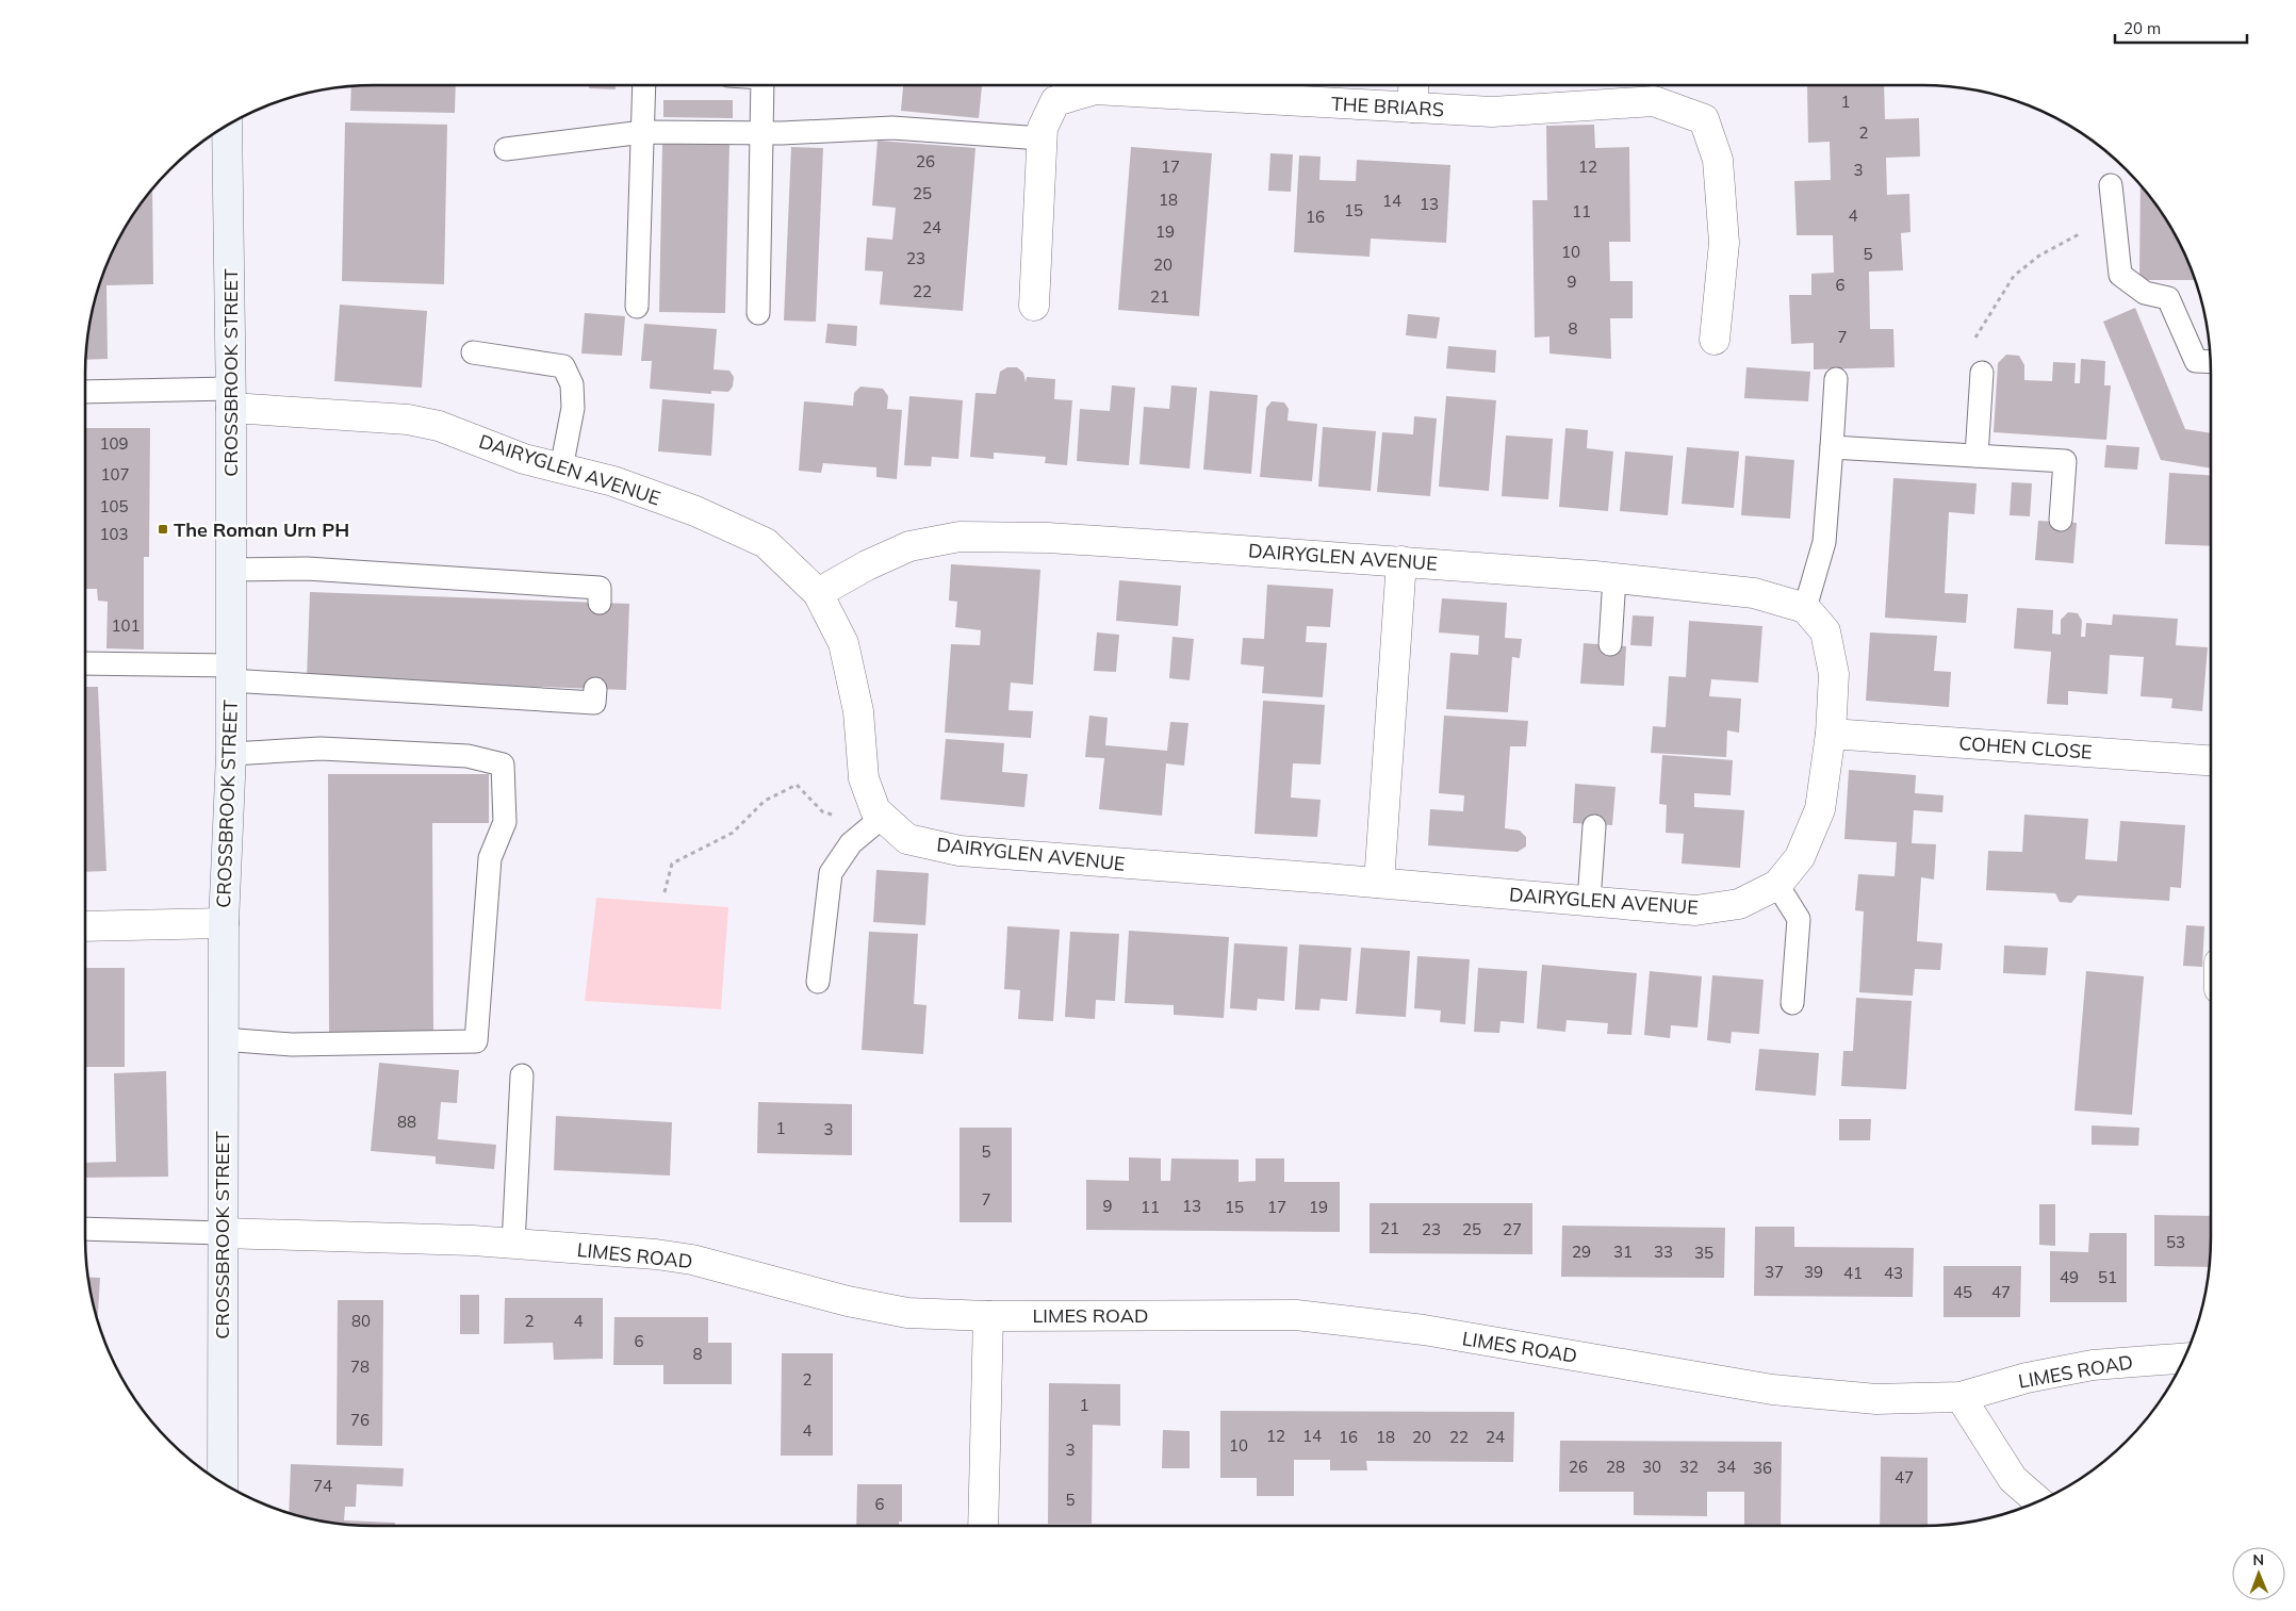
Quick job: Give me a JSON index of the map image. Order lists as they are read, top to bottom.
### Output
{
  "streets": {
    "main road": ["CROSSBROOK STREET"],
    "street": [
      "THE BRIARS",
      "DAIRYGLEN AVENUE",
      "COHEN CLOSE",
      "LIMES ROAD"
    ]
  },
  "crossings": [
    ["CROSSBROOK STREET", "DAIRYGLEN AVENUE"],
    ["CROSSBROOK STREET", "LIMES ROAD"],
    ["DAIRYGLEN AVENUE", "COHEN CLOSE"]
  ],
  "places": {
    "transit": ["The Roman Urn PH"]
  },
  "house_numbers": [
    "1",
    "2",
    "26",
    "17",
    "12",
    "3",
    "25",
    "18",
    "14",
    "13",
    "15",
    "11",
    "4",
    "16",
    "24",
    "19",
    "10",
    "5",
    "23",
    "20",
    "9",
    "6",
    "22",
    "21",
    "8",
    "7",
    "109",
    "107",
    "105",
    "103",
    "101",
    "88",
    "1",
    "3",
    "5",
    "7",
    "9",
    "13",
    "11",
    "15",
    "17",
    "19",
    "21",
    "23",
    "25",
    "27",
    "53",
    "29",
    "31",
    "33",
    "35",
    "37",
    "39",
    "41",
    "43",
    "49",
    "51",
    "45",
    "47",
    "80",
    "2",
    "4",
    "6",
    "8",
    "78",
    "2",
    "1",
    "76",
    "4",
    "12",
    "14",
    "16",
    "18",
    "20",
    "22",
    "24",
    "10",
    "3",
    "26",
    "28",
    "30",
    "32",
    "34",
    "36",
    "47",
    "74",
    "5",
    "6"
  ],
  "scale_bar": "20 m",
  "north": "top"
}
